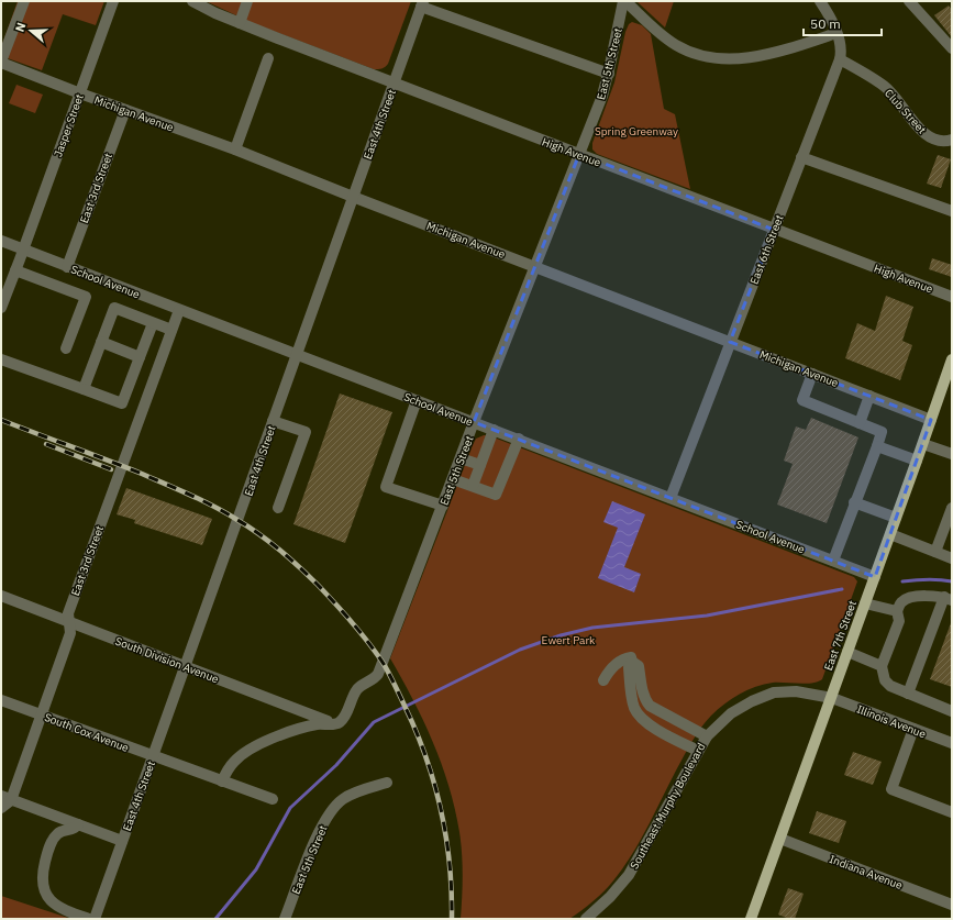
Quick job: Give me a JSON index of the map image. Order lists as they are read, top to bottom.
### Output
{
  "streets": {
    "main road": ["East 7th Street"],
    "street": [
      "East 5th Street",
      "Club Street",
      "Michigan Avenue",
      "East 4th Street",
      "Jasper Street",
      "High Avenue",
      "East 3rd Street",
      "East 6th Street",
      "School Avenue",
      "South Division Avenue",
      "Illinois Avenue",
      "South Cox Avenue",
      "Southeast Murphy Boulevard",
      "Indiana Avenue"
    ]
  },
  "crossings": [
    ["East 5th Street", "Michigan Avenue"],
    ["East 5th Street", "High Avenue"],
    ["East 5th Street", "School Avenue"],
    ["East 5th Street", "South Division Avenue"],
    ["Club Street", "East 6th Street"],
    ["Michigan Avenue", "East 4th Street"],
    ["Michigan Avenue", "Jasper Street"],
    ["Michigan Avenue", "East 3rd Street"],
    ["Michigan Avenue", "East 6th Street"],
    ["Michigan Avenue", "East 7th Street"],
    ["East 4th Street", "High Avenue"],
    ["East 4th Street", "School Avenue"],
    ["East 4th Street", "South Division Avenue"],
    ["East 4th Street", "South Cox Avenue"],
    ["Jasper Street", "School Avenue"],
    ["High Avenue", "East 6th Street"],
    ["East 3rd Street", "School Avenue"],
    ["East 3rd Street", "South Division Avenue"],
    ["East 3rd Street", "South Cox Avenue"],
    ["East 6th Street", "School Avenue"],
    ["School Avenue", "East 7th Street"],
    ["East 7th Street", "Illinois Avenue"],
    ["East 7th Street", "Southeast Murphy Boulevard"],
    ["East 7th Street", "Indiana Avenue"],
    ["Illinois Avenue", "Southeast Murphy Boulevard"]
  ],
  "parks": ["Spring Greenway", "Ewert Park"],
  "scale_bar": "50 m",
  "north": "left"
}
